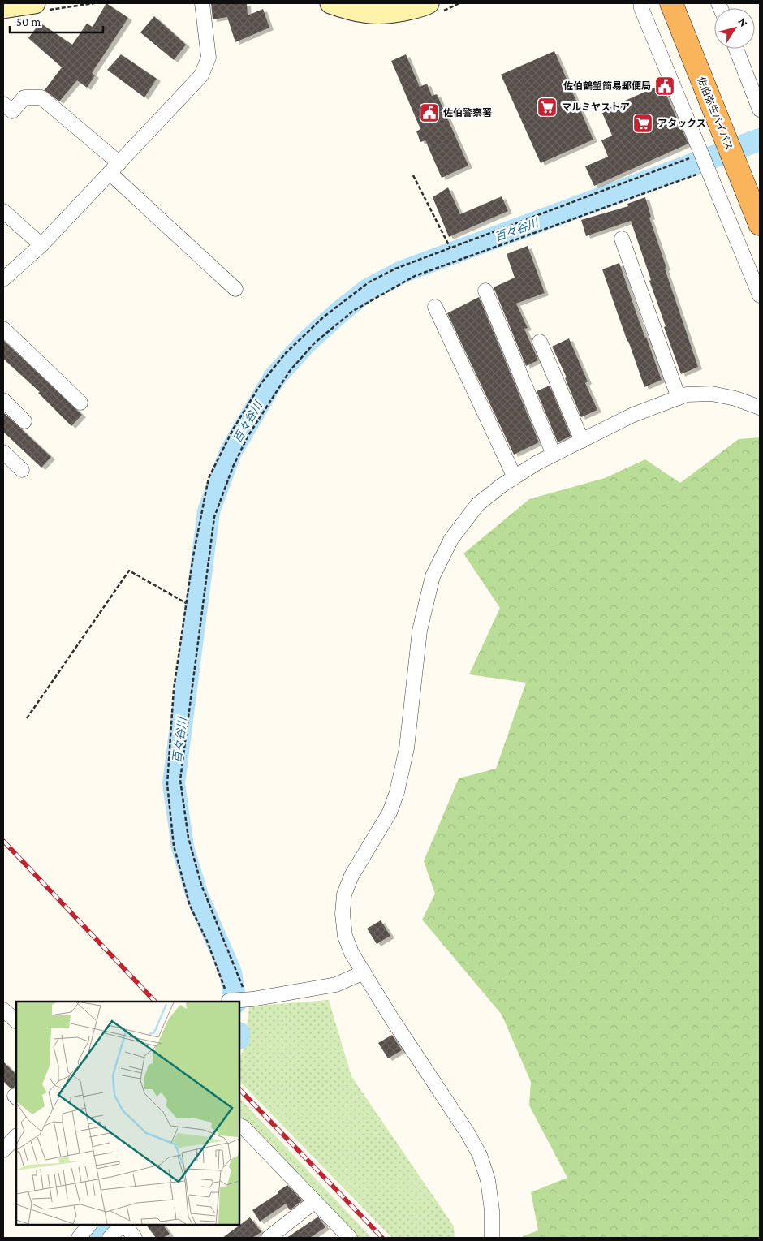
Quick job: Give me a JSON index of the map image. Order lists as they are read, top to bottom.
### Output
{
  "streets": {
    "highway": ["佐伯弥生バイパス"]
  },
  "water": ["百々谷川"],
  "places": {
    "public building": ["佐伯鶴望簡易郵便局", "佐伯警察署"],
    "supermarket": ["マルミヤストア", "アタックス"]
  },
  "scale_bar": "50 m",
  "north": "top right"
}
